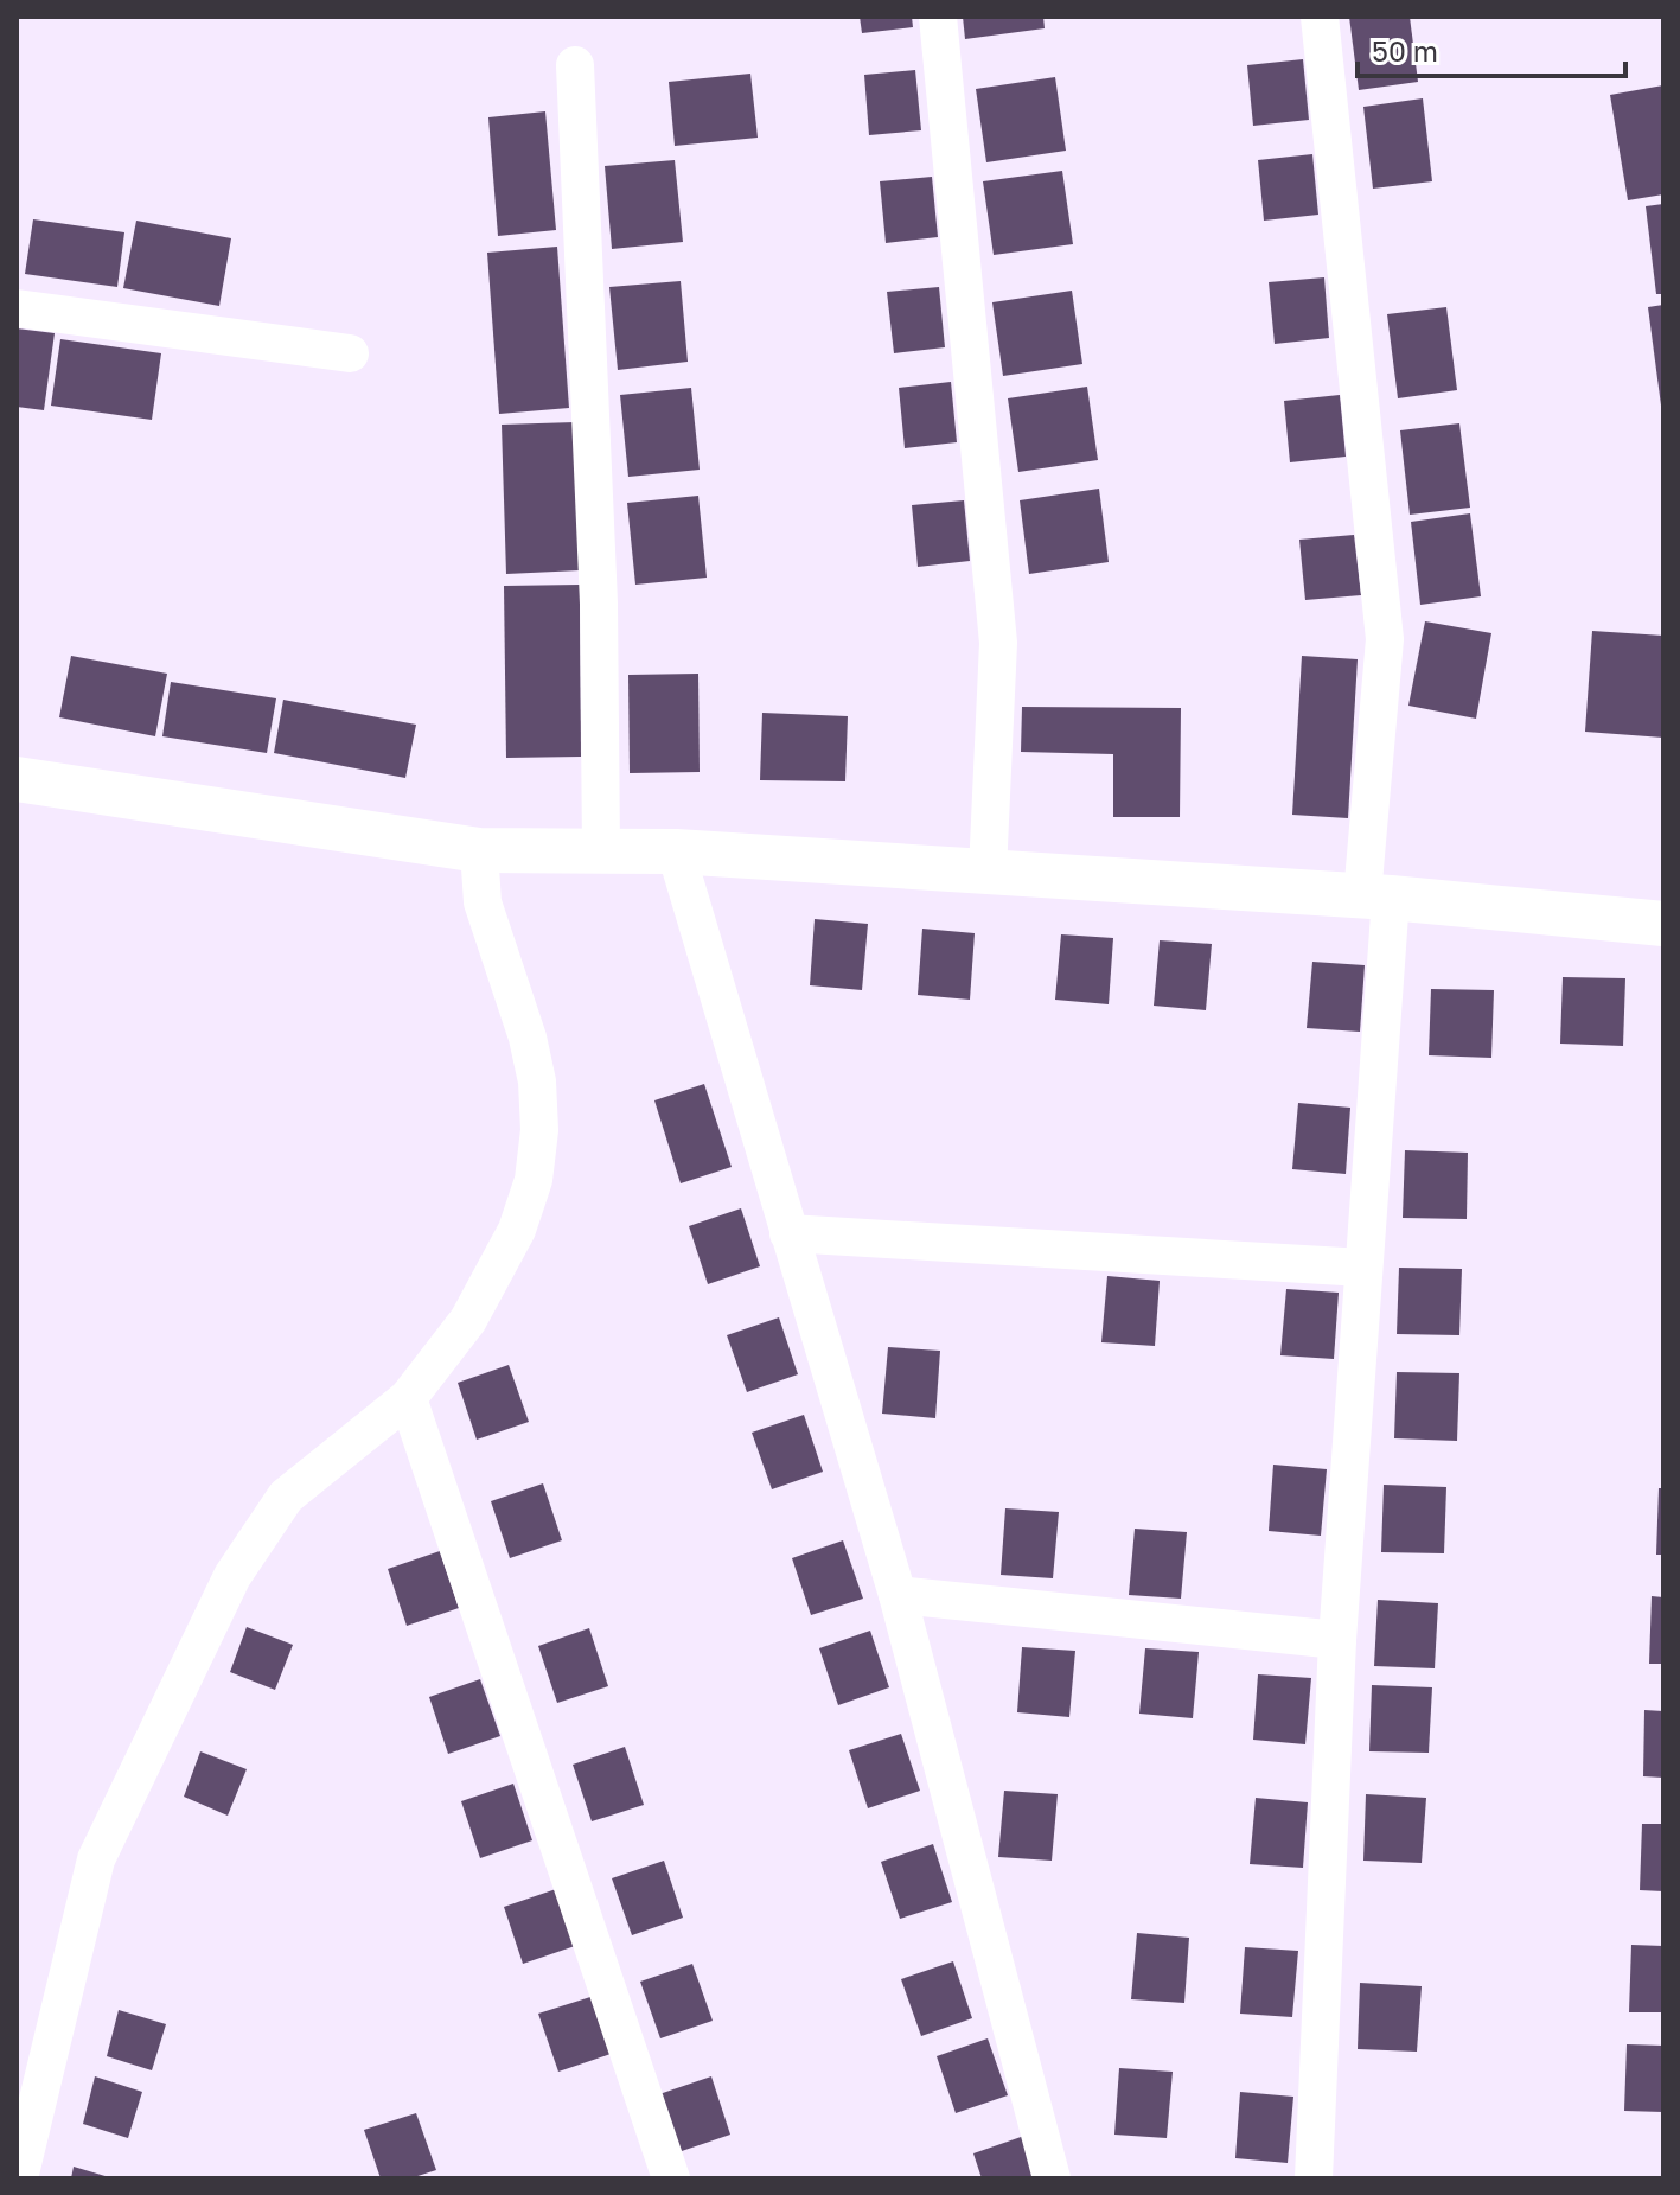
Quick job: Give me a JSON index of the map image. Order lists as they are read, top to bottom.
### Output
{
  "scale_bar": "50 m"
}
